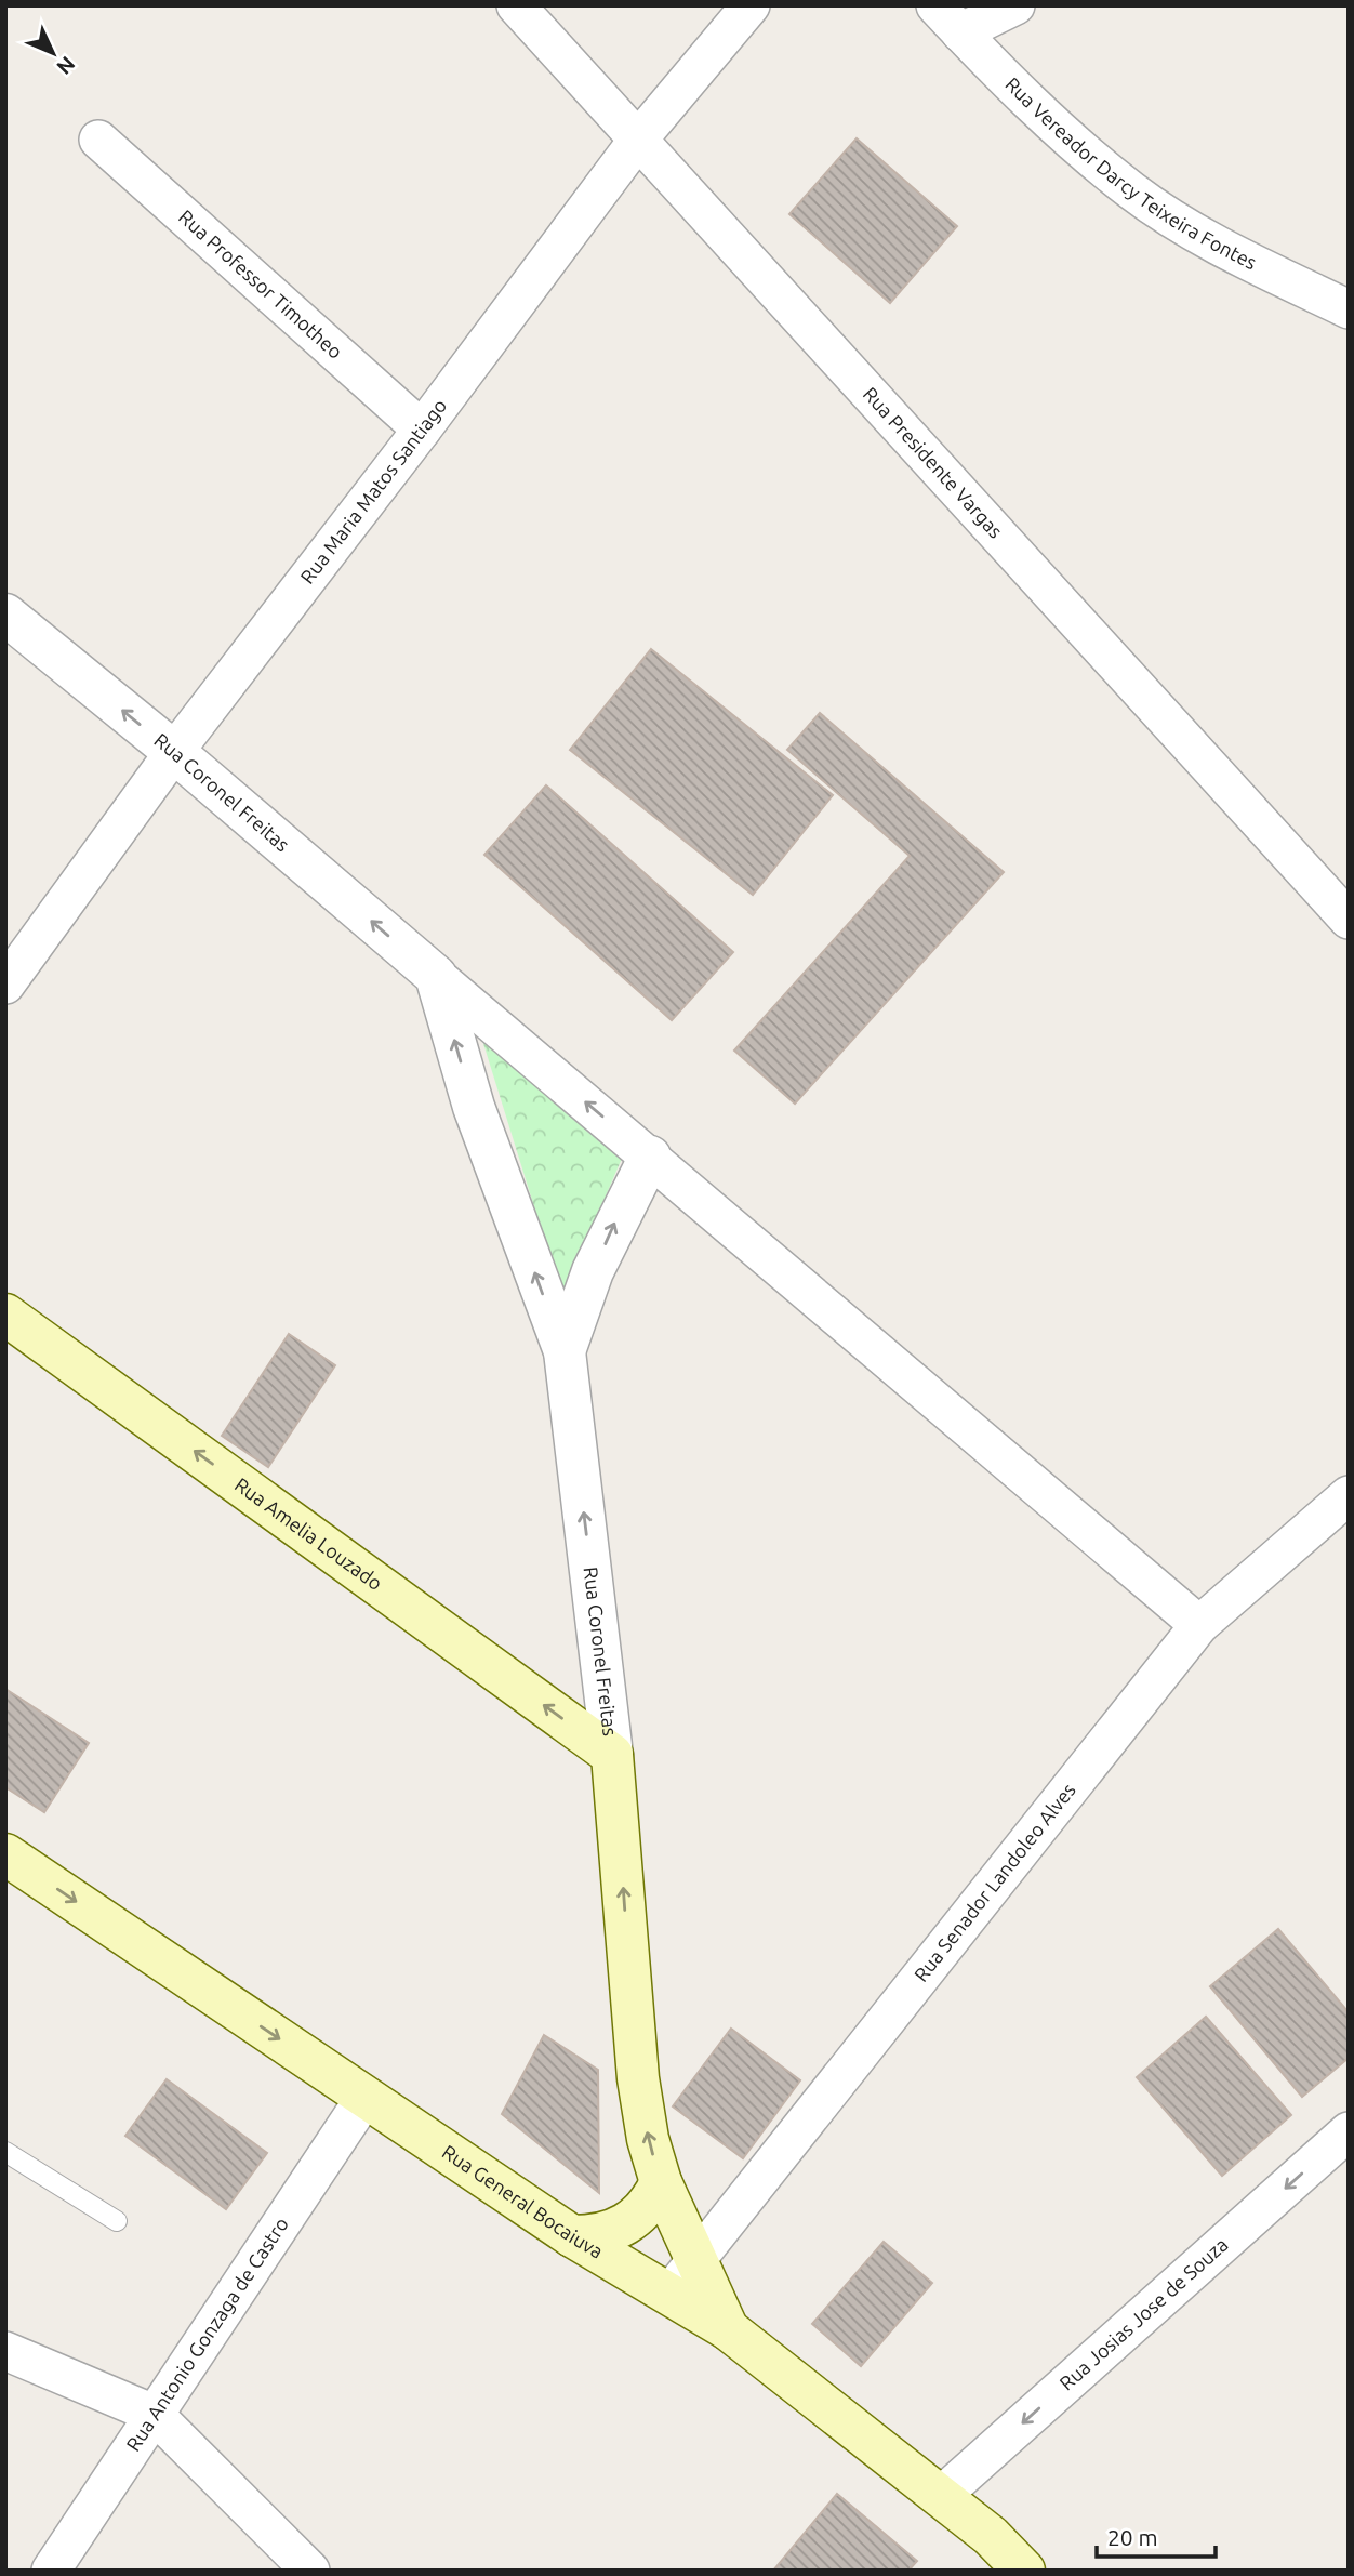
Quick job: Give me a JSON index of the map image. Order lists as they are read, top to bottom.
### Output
{
  "streets": {
    "main road": ["Rua Coronel Freitas", "Rua Amelia Louzado", "Rua General Bocaiuva"],
    "street": [
      "Rua Vereador Darcy Teixeira Fontes",
      "Rua Professor Timotheo",
      "Rua Presidente Vargas",
      "Rua Maria Matos Santiago",
      "Rua Senador Landoleo Alves",
      "Rua Josias Jose de Souza",
      "Rua Antonio Gonzaga de Castro"
    ]
  },
  "crossings": [
    ["Rua Professor Timotheo", "Rua Maria Matos Santiago"],
    ["Rua Presidente Vargas", "Rua Maria Matos Santiago"],
    ["Rua Maria Matos Santiago", "Rua Coronel Freitas"],
    ["Rua Coronel Freitas", "Rua Amelia Louzado"],
    ["Rua Coronel Freitas", "Rua Senador Landoleo Alves"],
    ["Rua Coronel Freitas", "Rua General Bocaiuva"],
    ["Rua Senador Landoleo Alves", "Rua General Bocaiuva"],
    ["Rua General Bocaiuva", "Rua Josias Jose de Souza"],
    ["Rua General Bocaiuva", "Rua Antonio Gonzaga de Castro"]
  ],
  "one_way": ["Rua Coronel Freitas", "Rua Amelia Louzado", "Rua Josias Jose de Souza"],
  "scale_bar": "20 m",
  "north": "bottom right"
}
